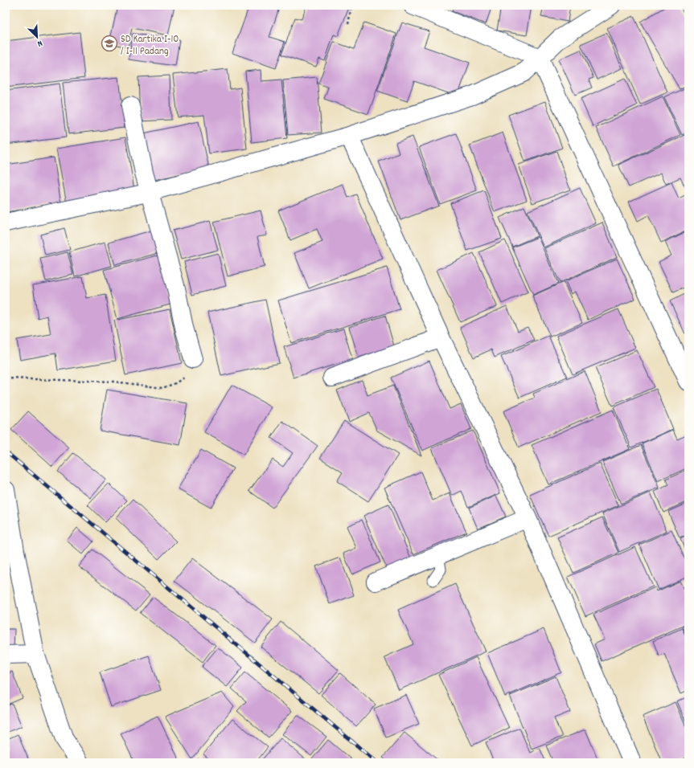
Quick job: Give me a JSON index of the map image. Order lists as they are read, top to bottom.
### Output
{
  "places": {
    "school or university": ["SD Kartika I-10 / I-11 Padang"]
  },
  "north": "bottom right"
}
